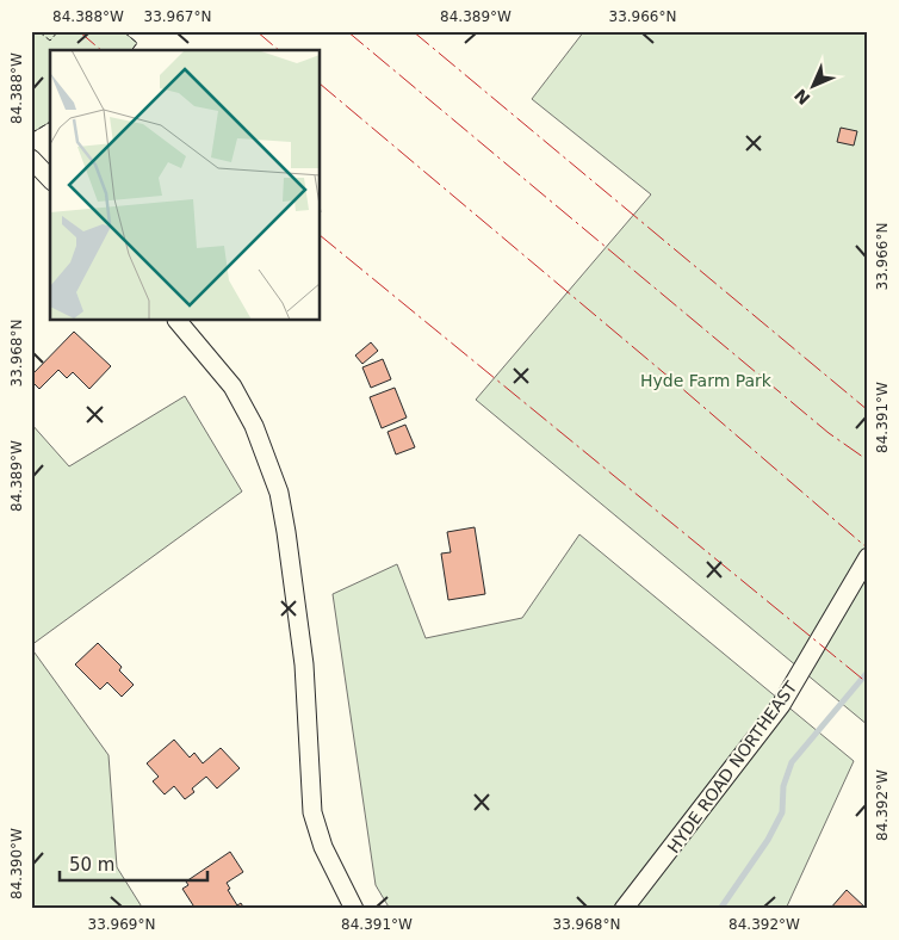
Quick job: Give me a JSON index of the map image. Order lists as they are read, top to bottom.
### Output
{
  "streets": {
    "street": ["HYDE ROAD NORTHEAST"]
  },
  "parks": ["Hyde Farm Park"],
  "scale_bar": "50 m",
  "north": "bottom left",
  "coordinates": [
    "84.388°W",
    "33.967°N",
    "84.389°W",
    "33.966°N",
    "33.968°N",
    "84.391°W",
    "84.392°W",
    "84.390°W",
    "33.969°N"
  ]
}
